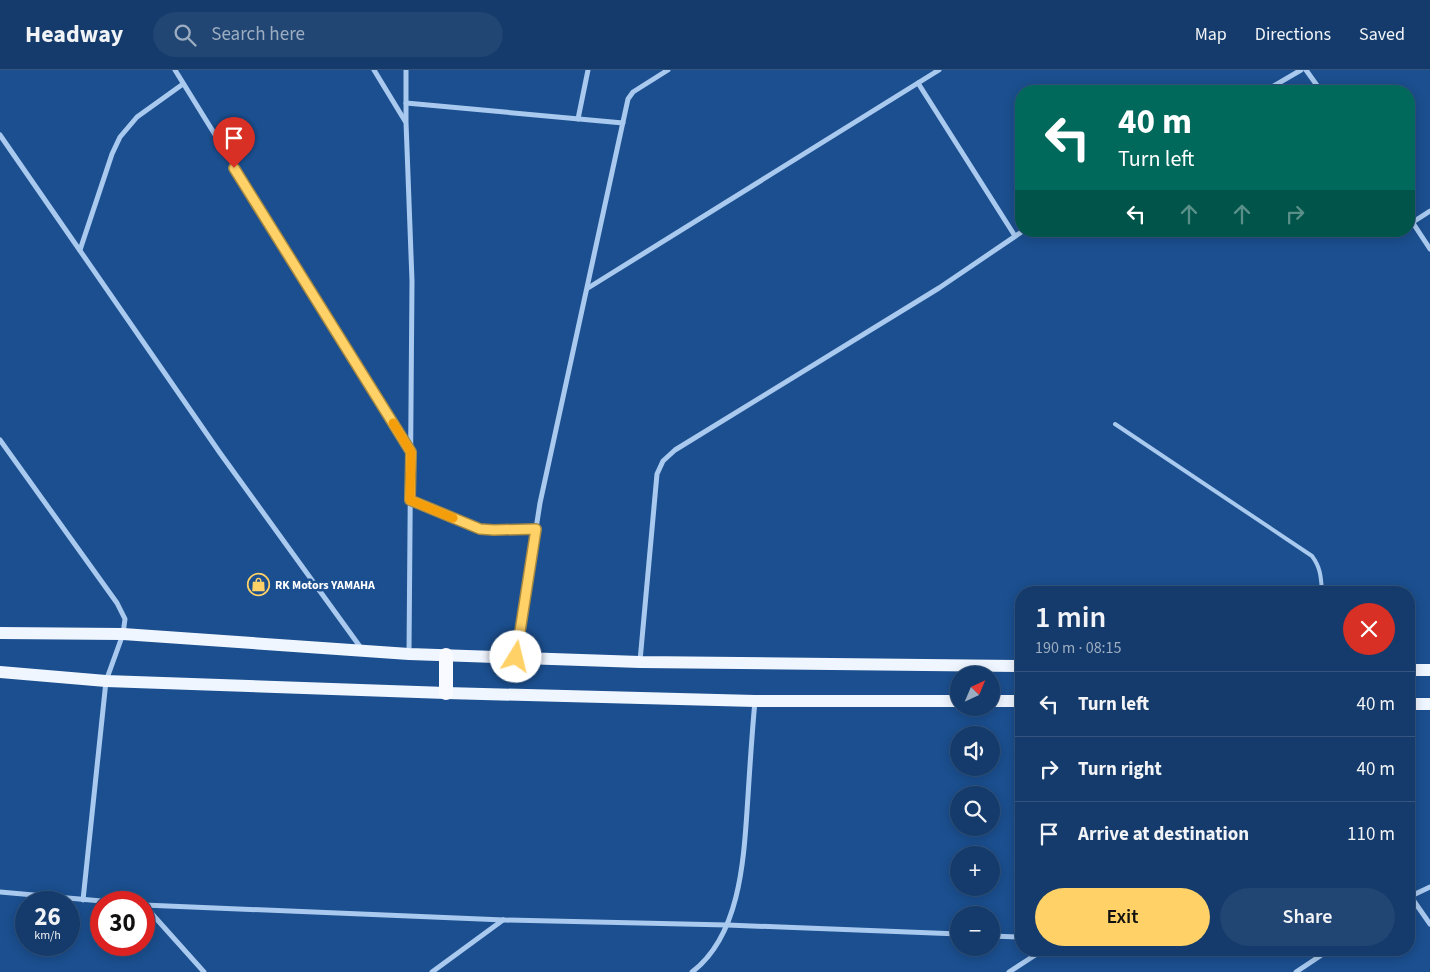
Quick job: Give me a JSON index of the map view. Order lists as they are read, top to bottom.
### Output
{
  "places": {
    "shop": ["RK Motors YAMAHA"]
  },
  "north": "top right",
  "page": {
    "header": "Headway",
    "search": "Search here",
    "nav": ["Map", "Directions", "Saved"],
    "turn": ["40 m", "Turn left"],
    "heading": ["1 min", "190 m · 08:15"],
    "map_buttons": ["+", "−"],
    "list": [
      {
        "name": "Turn left",
        "value": "40 m"
      },
      {
        "name": "Turn right",
        "value": "40 m"
      },
      {
        "name": "Arrive at destination",
        "value": "110 m"
      }
    ],
    "buttons": ["Exit", "Share"],
    "speed": "26 km/h",
    "limit": "30"
  }
}
